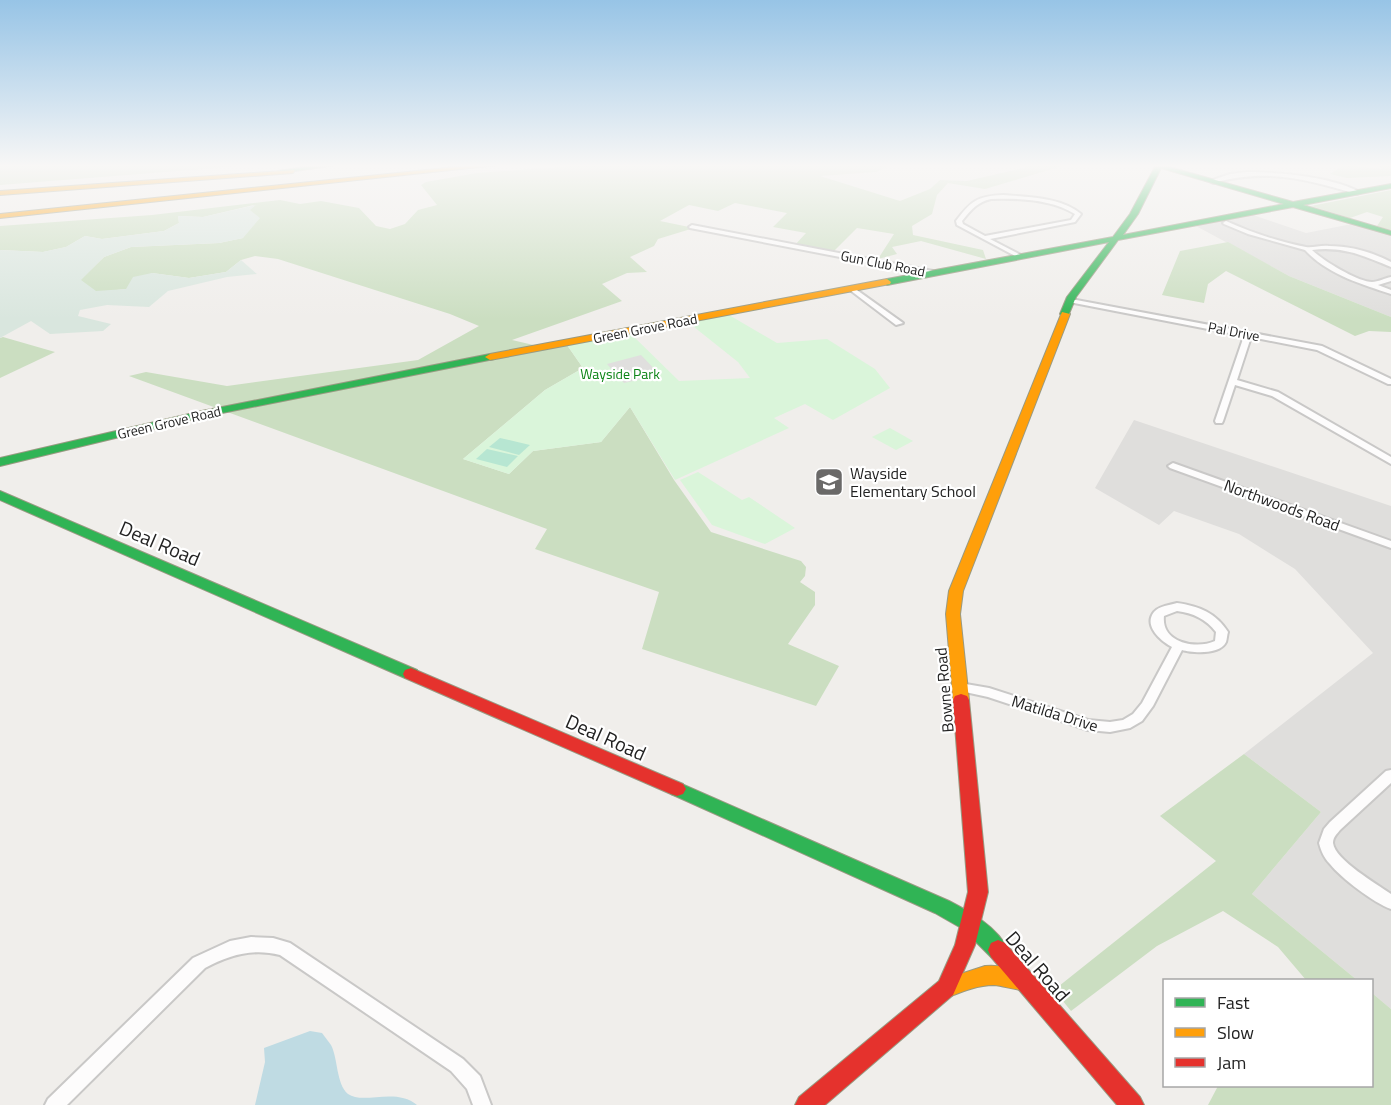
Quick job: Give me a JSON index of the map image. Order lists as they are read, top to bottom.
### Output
{
  "streets": {
    "main road": ["Green Grove Road", "Deal Road", "Bowne Road"],
    "street": [
      "Gun Club Road",
      "Pal Drive",
      "Northwoods Road",
      "Matilda Drive"
    ]
  },
  "crossings": [
    ["Gun Club Road", "Green Grove Road"],
    ["Green Grove Road", "Bowne Road"],
    ["Pal Drive", "Bowne Road"],
    ["Deal Road", "Bowne Road"],
    ["Bowne Road", "Matilda Drive"]
  ],
  "parks": ["Wayside Park"],
  "places": {
    "school or university": ["Wayside Elementary School"]
  },
  "legend": ["Fast", "Slow", "Jam"]
}
